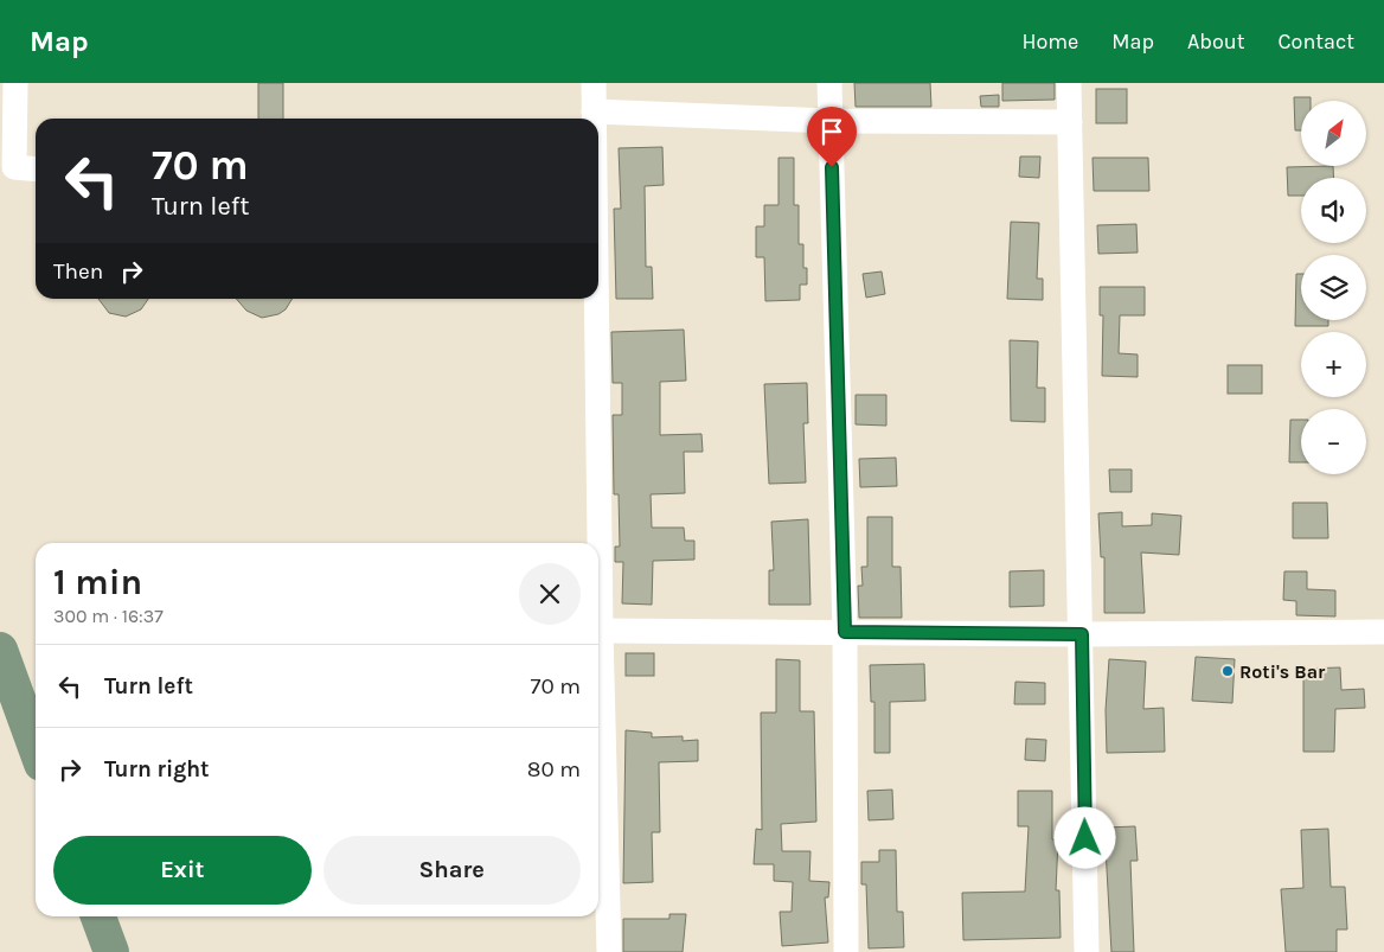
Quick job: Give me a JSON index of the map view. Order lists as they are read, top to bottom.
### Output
{
  "places": ["Roti's Bar"],
  "north": "top right",
  "page": {
    "header": "Map",
    "nav": [
      "Home",
      "Map",
      "About",
      "Contact"
    ],
    "map_buttons": ["+", "−"],
    "turn": ["70 m", "Turn left"],
    "then": "Then",
    "heading": ["1 min", "300 m · 16:37"],
    "list": [
      {
        "name": "Turn left",
        "value": "70 m"
      },
      {
        "name": "Turn right",
        "value": "80 m"
      }
    ],
    "buttons": ["Exit", "Share"]
  }
}
